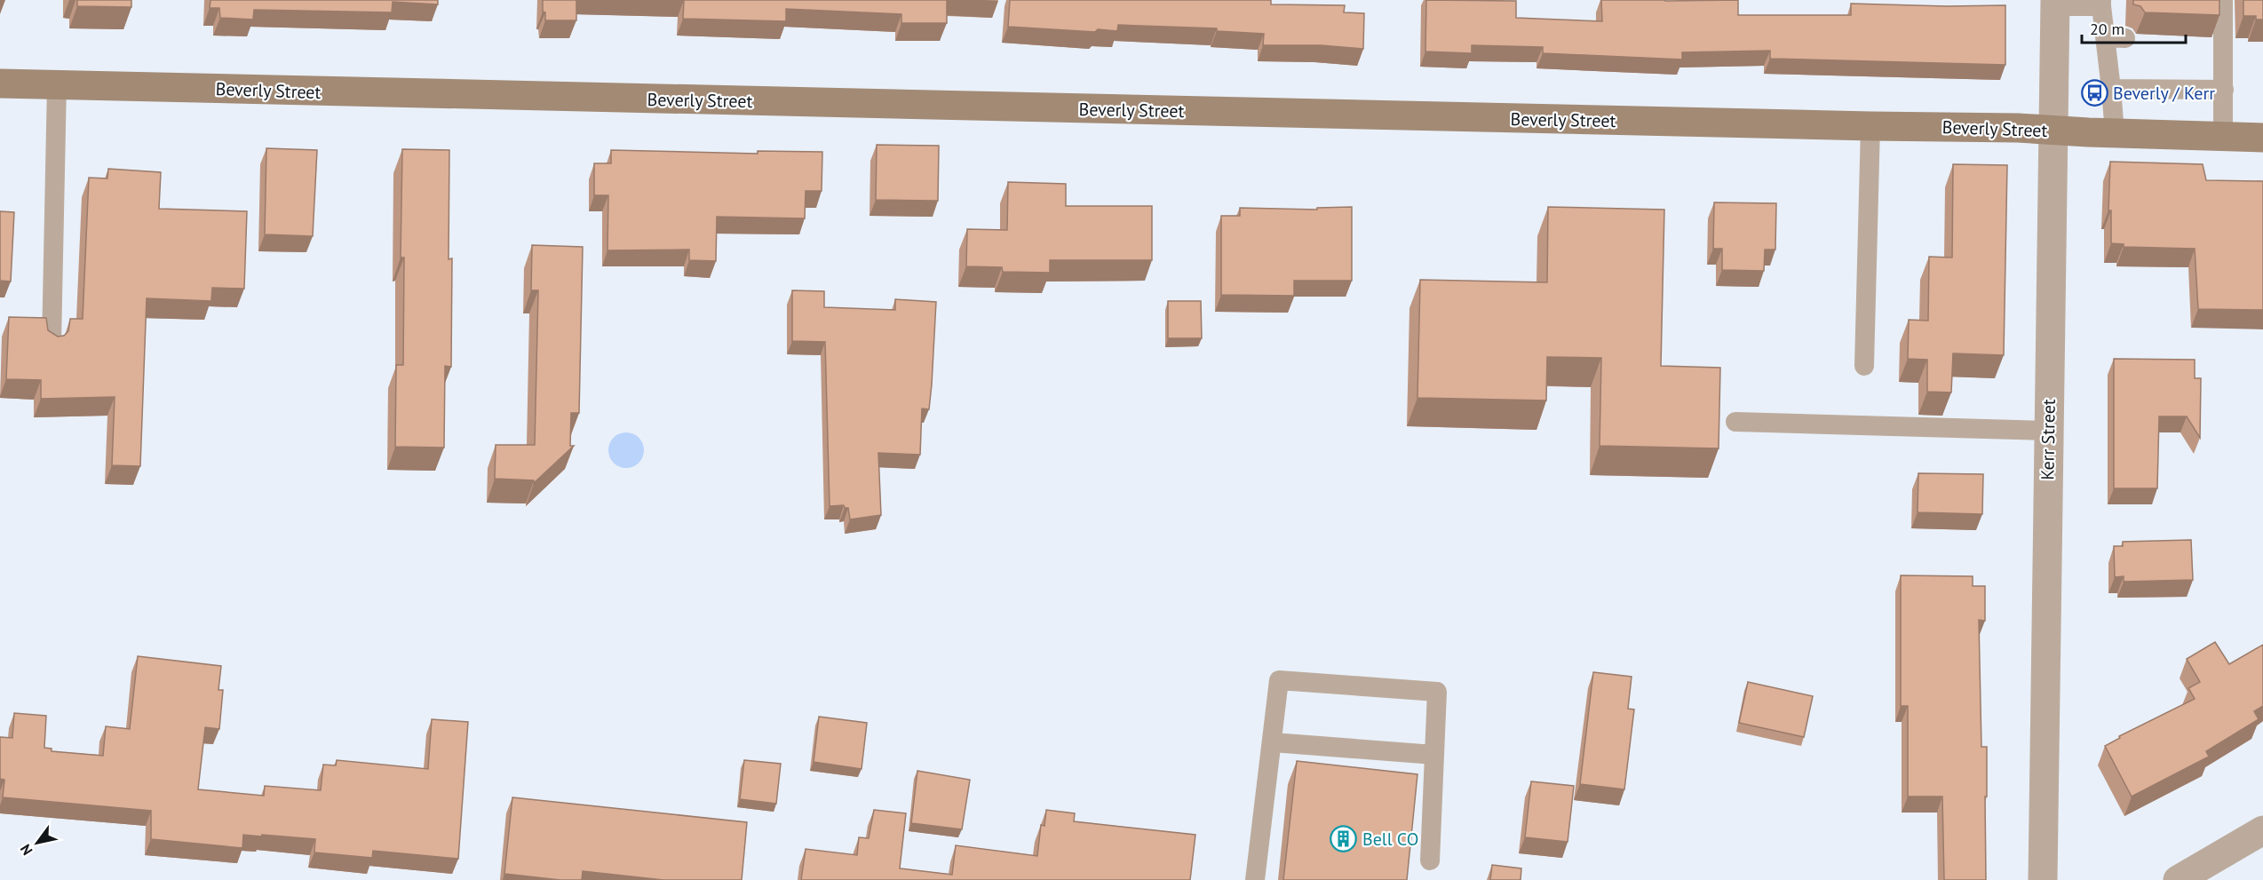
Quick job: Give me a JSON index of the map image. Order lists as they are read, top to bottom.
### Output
{
  "streets": {
    "street": ["Beverly Street", "Kerr Street"]
  },
  "crossings": [
    ["Beverly Street", "Kerr Street"]
  ],
  "places": {
    "bus stop": ["Beverly / Kerr"],
    "building": ["Bell CO"]
  },
  "scale_bar": "20 m",
  "north": "bottom left"
}
